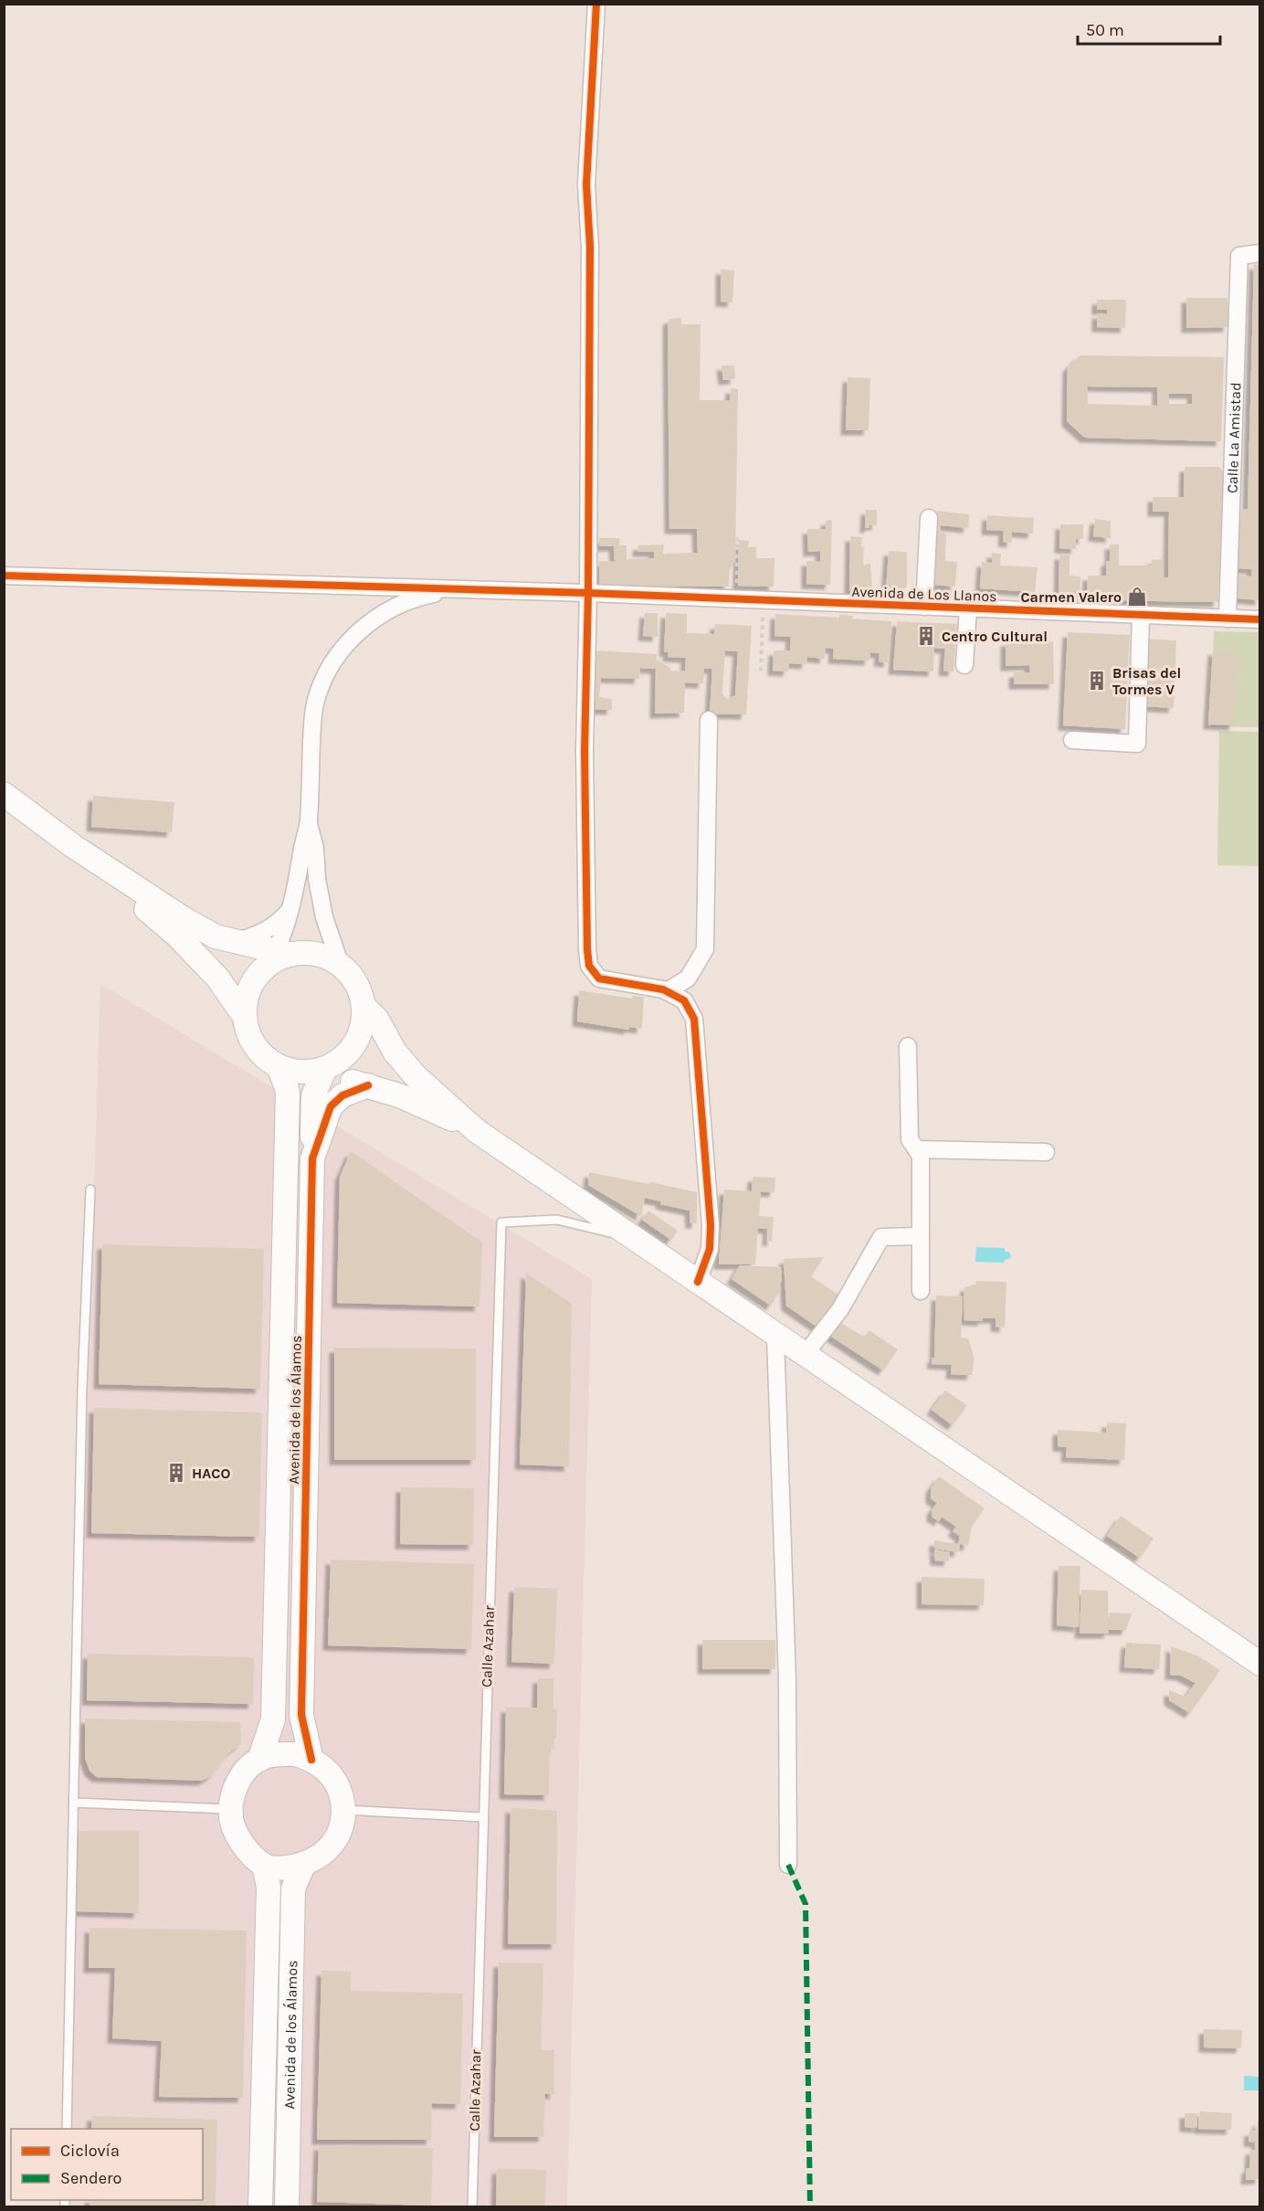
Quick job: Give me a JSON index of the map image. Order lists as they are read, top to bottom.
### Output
{
  "streets": {
    "street": ["Calle La Amistad", "Avenida de Los Llanos", "Avenida de los Álamos"],
    "lane": ["Calle Azahar"]
  },
  "crossings": [
    ["Calle La Amistad", "Avenida de Los Llanos"]
  ],
  "places": {
    "shop": ["Carmen Valero"],
    "building": ["Centro Cultural", "Brisas del Tormes V", "HACO"]
  },
  "legend": ["Ciclovía", "Sendero"],
  "scale_bar": "50 m"
}
